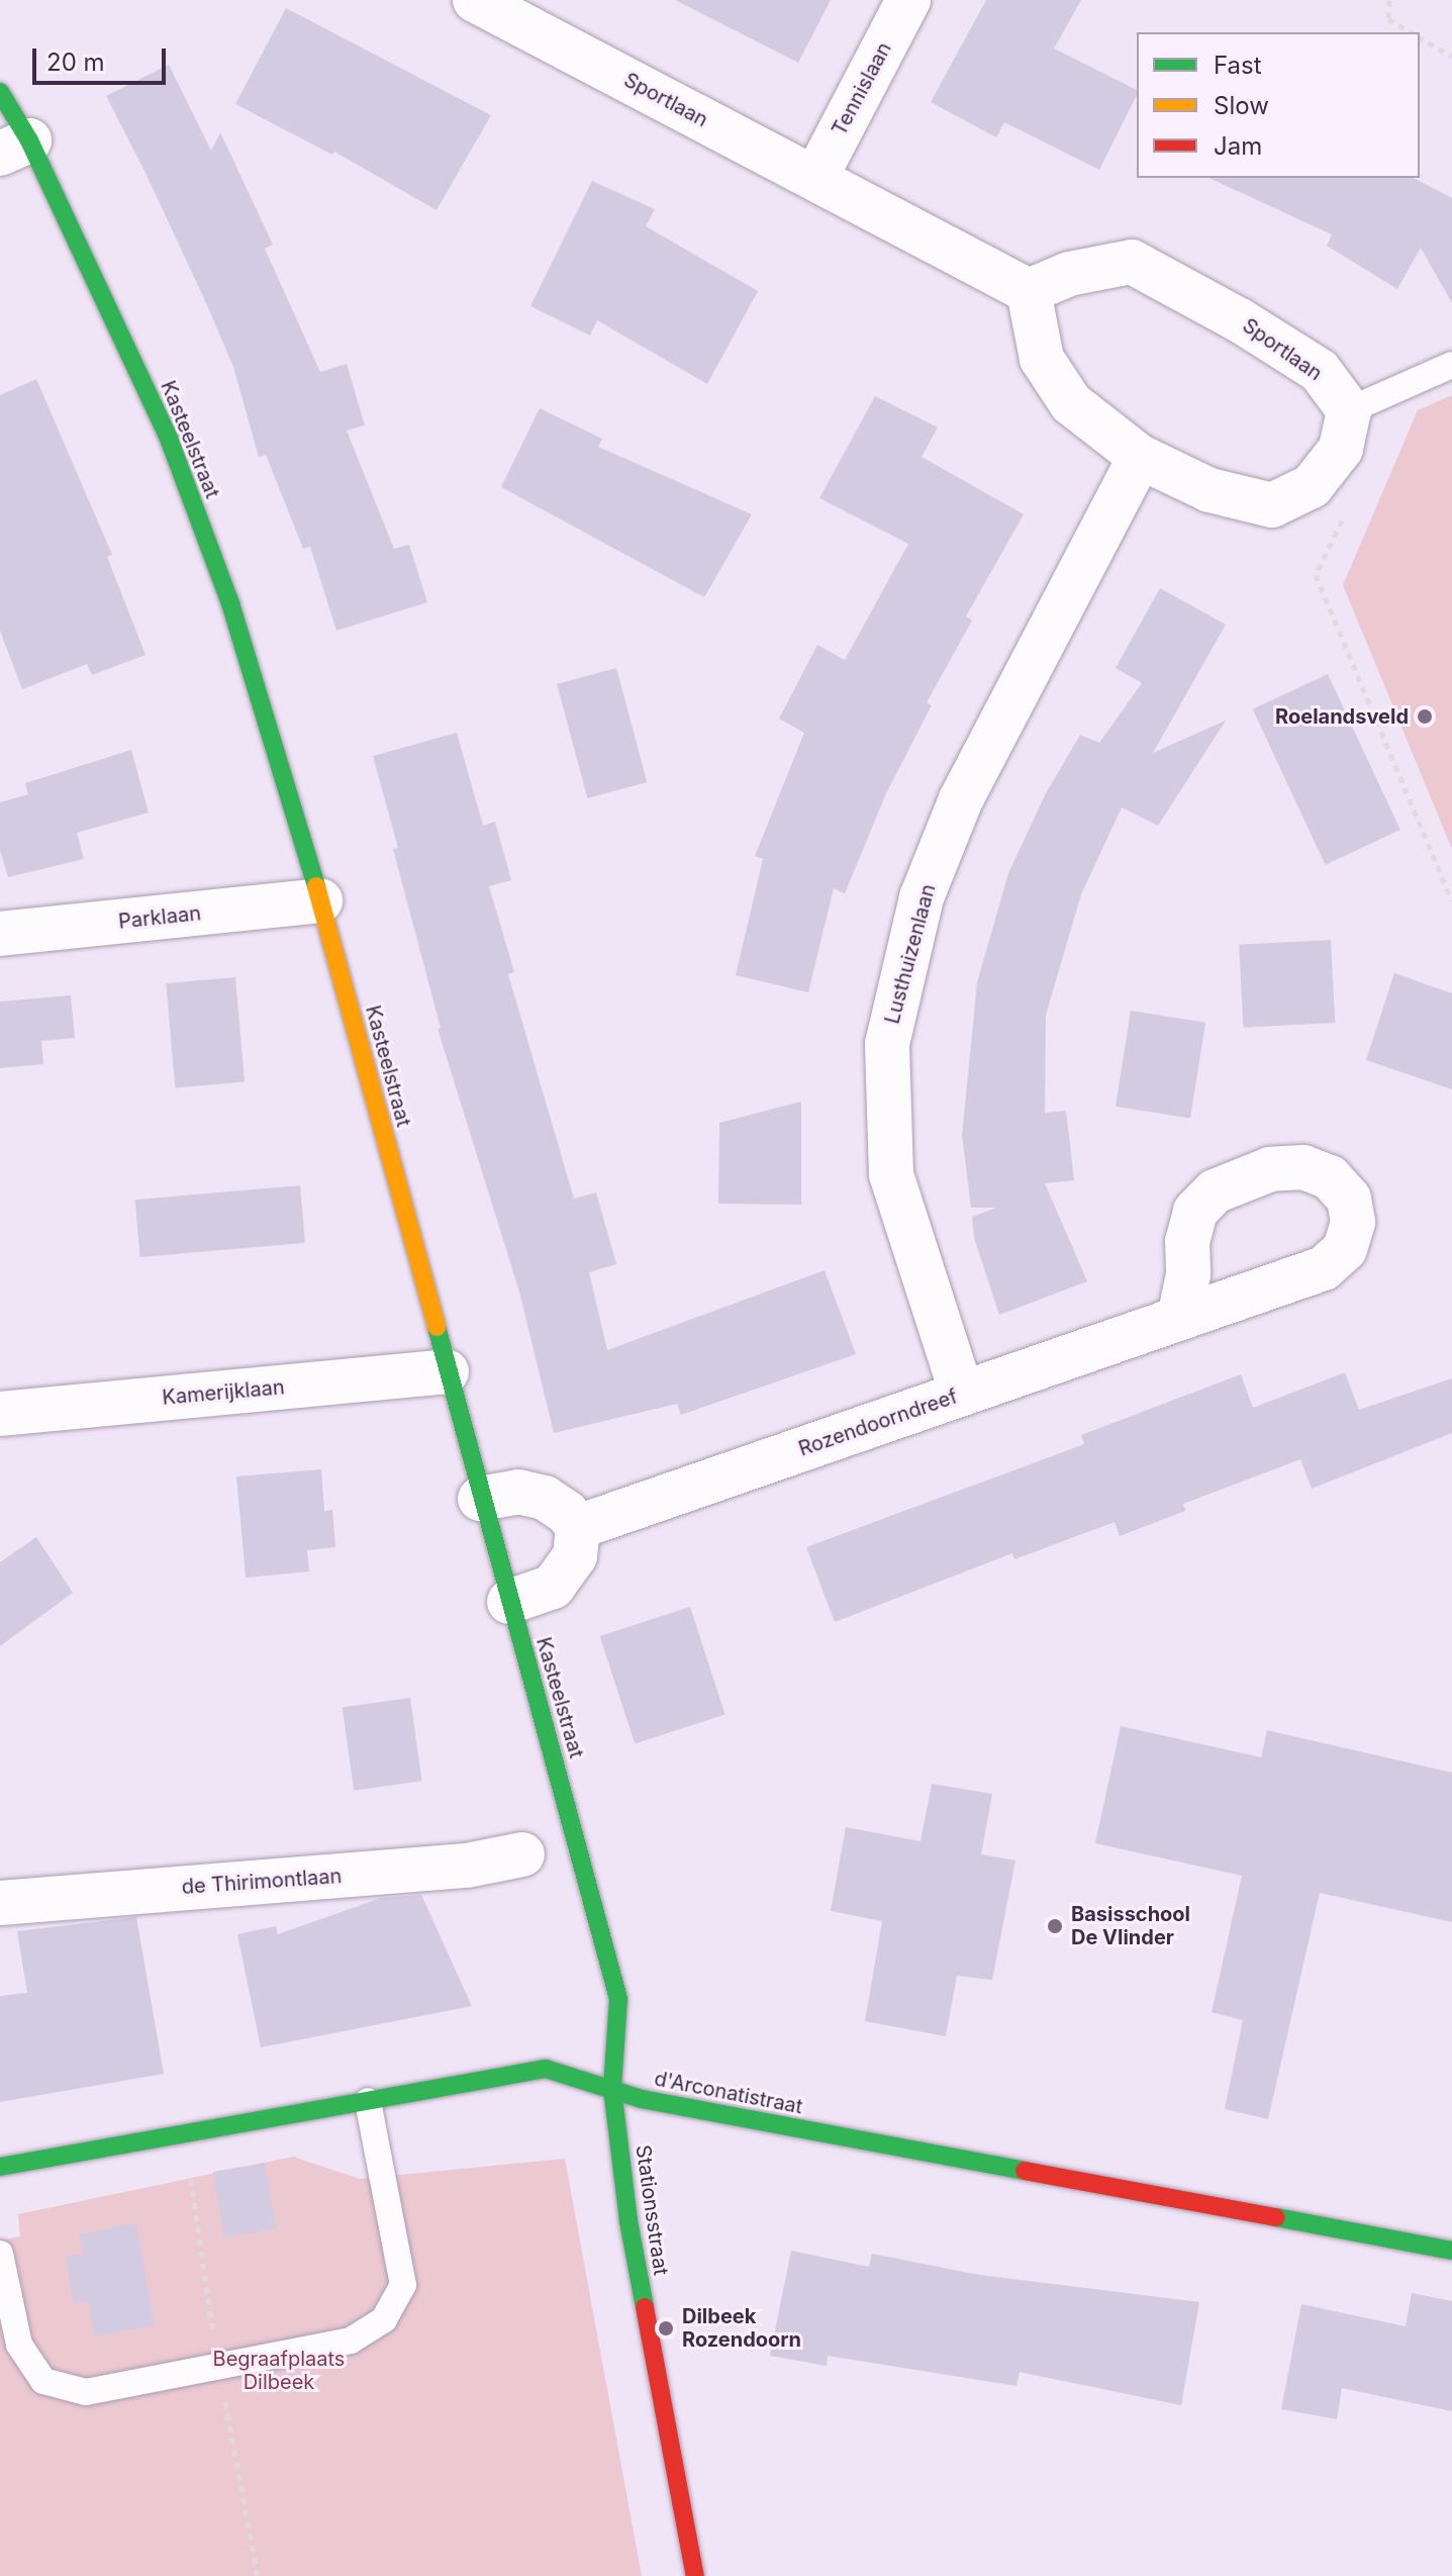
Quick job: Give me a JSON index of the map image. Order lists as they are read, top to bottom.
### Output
{
  "streets": {
    "street": [
      "Tennislaan",
      "Sportlaan",
      "Kasteelstraat",
      "Parklaan",
      "Lusthuizenlaan",
      "Kamerijklaan",
      "Rozendoorndreef",
      "de Thirimontlaan",
      "d'Arconatistraat",
      "Stationsstraat"
    ]
  },
  "crossings": [
    ["Tennislaan", "Sportlaan"],
    ["Kasteelstraat", "Parklaan"],
    ["Kasteelstraat", "Kamerijklaan"],
    ["Kasteelstraat", "d'Arconatistraat"],
    ["Kasteelstraat", "Stationsstraat"],
    ["Lusthuizenlaan", "Rozendoorndreef"],
    ["d'Arconatistraat", "Stationsstraat"]
  ],
  "parks": ["Begraafplaats Dilbeek"],
  "places": ["Roelandsveld", "Basisschool De Vlinder", "Dilbeek Rozendoorn"],
  "legend": ["Fast", "Slow", "Jam"],
  "scale_bar": "20 m"
}
